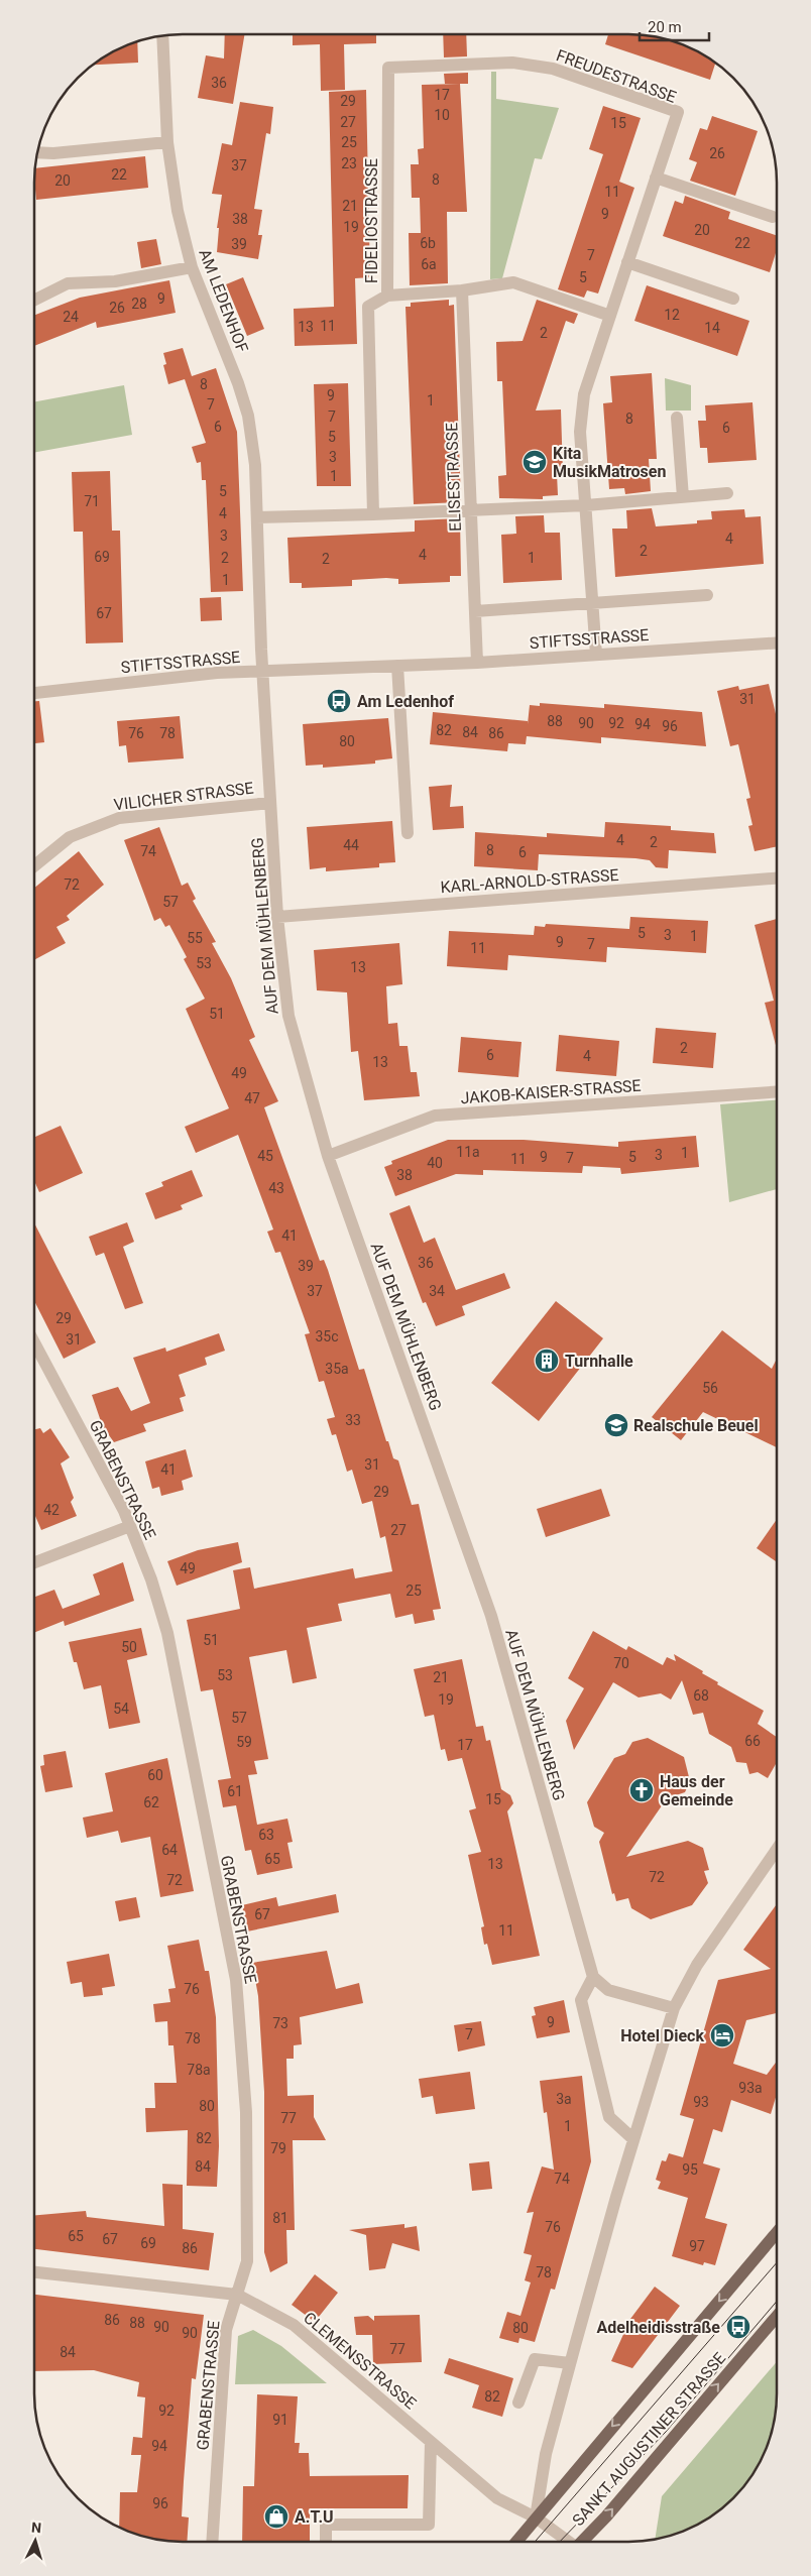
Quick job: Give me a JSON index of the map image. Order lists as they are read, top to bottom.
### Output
{
  "streets": {
    "main road": ["SANKT AUGUSTINER STRASSE"],
    "street": [
      "FREUDESTRASSE",
      "FIDELIOSTRASSE",
      "AM LEDENHOF",
      "ELISESTRASSE",
      "STIFTSSTRASSE",
      "VILICHER STRASSE",
      "KARL-ARNOLD-STRASSE",
      "AUF DEM MÜHLENBERG",
      "JAKOB-KAISER-STRASSE",
      "GRABENSTRASSE",
      "CLEMENSSTRASSE"
    ]
  },
  "crossings": [
    ["FREUDESTRASSE", "FIDELIOSTRASSE"],
    ["FREUDESTRASSE", "STIFTSSTRASSE"],
    ["AM LEDENHOF", "STIFTSSTRASSE"],
    ["AM LEDENHOF", "AUF DEM MÜHLENBERG"],
    ["ELISESTRASSE", "STIFTSSTRASSE"],
    ["STIFTSSTRASSE", "AUF DEM MÜHLENBERG"],
    ["VILICHER STRASSE", "AUF DEM MÜHLENBERG"],
    ["KARL-ARNOLD-STRASSE", "AUF DEM MÜHLENBERG"],
    ["AUF DEM MÜHLENBERG", "JAKOB-KAISER-STRASSE"],
    ["GRABENSTRASSE", "CLEMENSSTRASSE"],
    ["CLEMENSSTRASSE", "SANKT AUGUSTINER STRASSE"]
  ],
  "places": {
    "school or university": ["Kita MusikMatrosen", "Realschule Beuel"],
    "bus stop": ["Am Ledenhof", "Adelheidisstraße"],
    "building": ["Turnhalle"],
    "church": ["Haus der Gemeinde"],
    "hotel": ["Hotel Dieck"],
    "shop": ["A.T.U"]
  },
  "house_numbers": [
    "36",
    "17",
    "29",
    "10",
    "27",
    "15",
    "25",
    "26",
    "23",
    "37",
    "22",
    "8",
    "20",
    "11",
    "21",
    "9",
    "38",
    "19",
    "20",
    "6b",
    "22",
    "39",
    "7",
    "6a",
    "5",
    "9",
    "28",
    "26",
    "12",
    "24",
    "11",
    "13",
    "14",
    "2",
    "8",
    "9",
    "1",
    "7",
    "7",
    "8",
    "6",
    "6",
    "5",
    "3",
    "1",
    "5",
    "71",
    "4",
    "3",
    "4",
    "2",
    "4",
    "69",
    "2",
    "1",
    "2",
    "1",
    "67",
    "31",
    "88",
    "90",
    "92",
    "94",
    "96",
    "82",
    "84",
    "76",
    "78",
    "86",
    "80",
    "4",
    "2",
    "44",
    "8",
    "74",
    "6",
    "72",
    "57",
    "5",
    "3",
    "1",
    "55",
    "9",
    "7",
    "11",
    "53",
    "13",
    "51",
    "2",
    "6",
    "4",
    "13",
    "49",
    "47",
    "11a",
    "1",
    "3",
    "45",
    "9",
    "5",
    "7",
    "11",
    "40",
    "38",
    "43",
    "41",
    "36",
    "39",
    "37",
    "34",
    "29",
    "35c",
    "31",
    "35a",
    "56",
    "33",
    "31",
    "41",
    "29",
    "42",
    "27",
    "49",
    "25",
    "51",
    "50",
    "70",
    "53",
    "21",
    "68",
    "19",
    "54",
    "57",
    "66",
    "59",
    "17",
    "60",
    "61",
    "15",
    "62",
    "63",
    "64",
    "65",
    "13",
    "72",
    "72",
    "67",
    "11",
    "76",
    "9",
    "73",
    "7",
    "78",
    "78a",
    "93a",
    "3a",
    "93",
    "80",
    "77",
    "1",
    "82",
    "79",
    "84",
    "95",
    "74",
    "81",
    "76",
    "65",
    "67",
    "69",
    "97",
    "86",
    "78",
    "86",
    "88",
    "90",
    "80",
    "90",
    "77",
    "84",
    "82",
    "92",
    "91",
    "94",
    "96"
  ],
  "scale_bar": "20 m",
  "north": "top"
}
